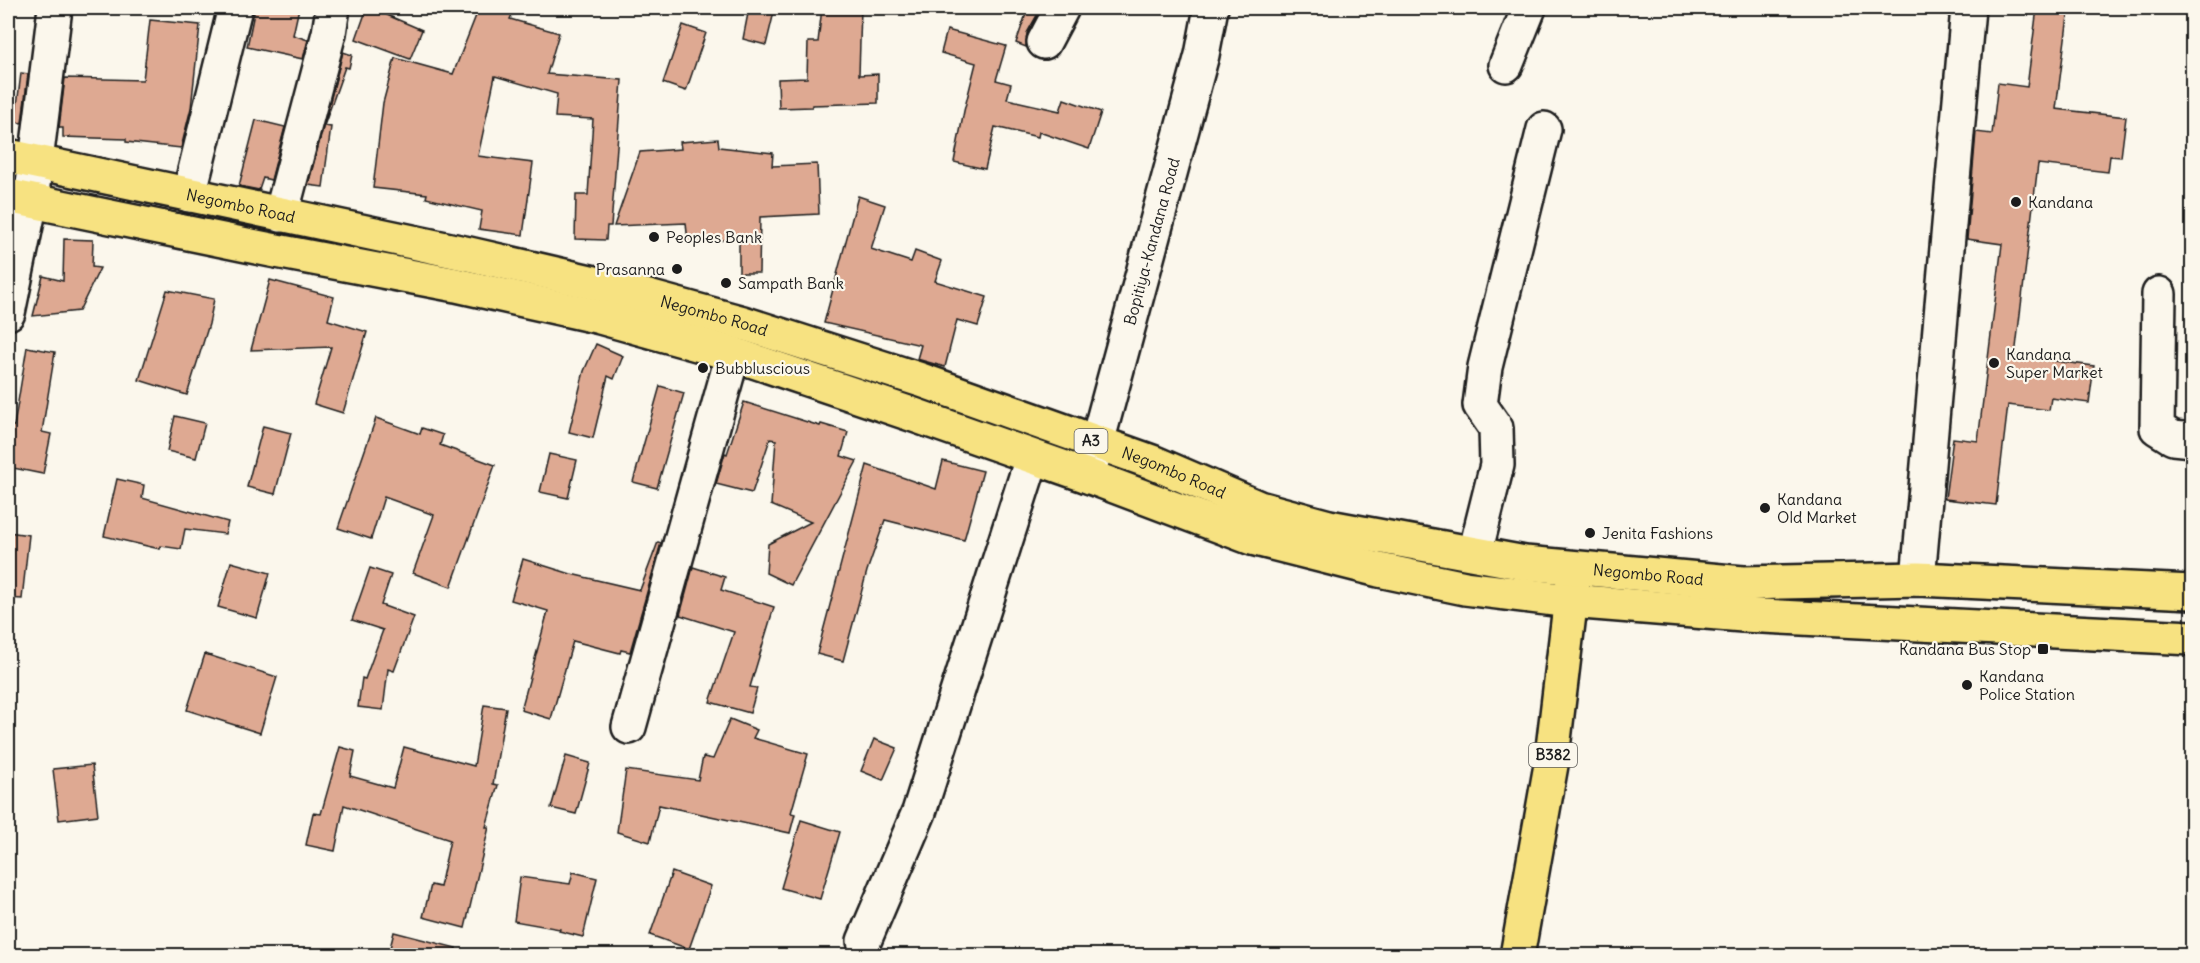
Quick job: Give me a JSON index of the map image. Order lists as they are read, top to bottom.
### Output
{
  "streets": {
    "main road": ["Negombo Road", "A3", "B382"],
    "street": ["Bopitiya-Kandana Road"]
  },
  "crossings": [
    ["Negombo Road", "Bopitiya-Kandana Road"],
    ["Negombo Road", "B382"]
  ],
  "places": {
    "other": [
      "Kandana",
      "Peoples Bank",
      "Prasanna",
      "Sampath Bank",
      "Kandana Super Market",
      "Bubbluscious",
      "Kandana Old Market",
      "Jenita Fashions",
      "Kandana Police Station"
    ],
    "transit": ["Kandana Bus Stop"]
  }
}
